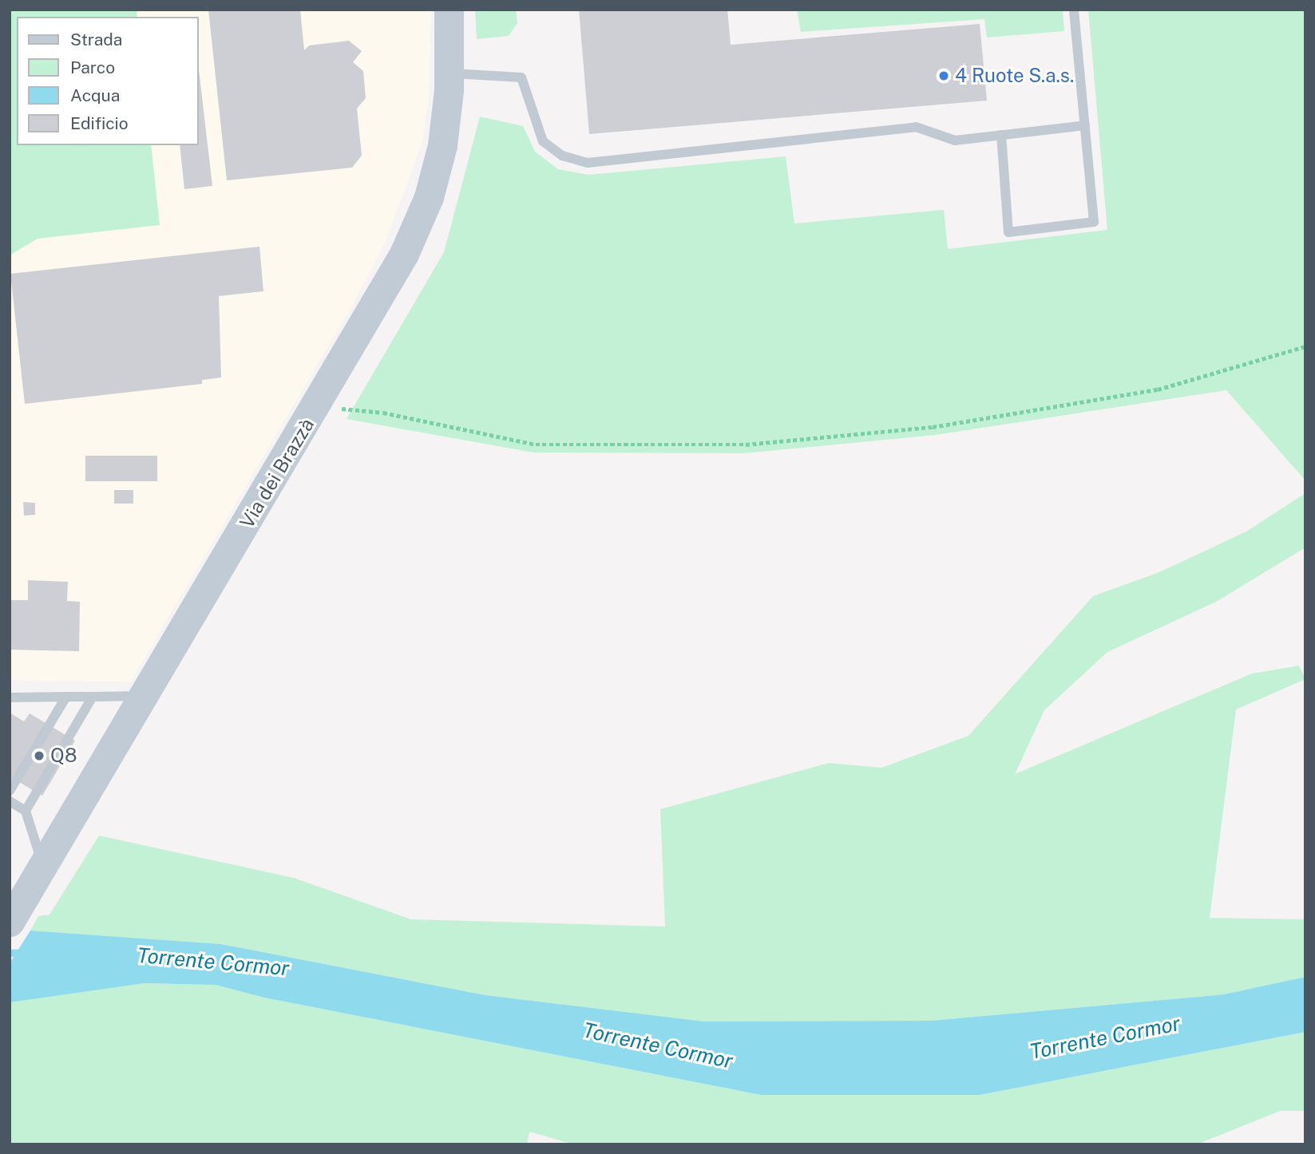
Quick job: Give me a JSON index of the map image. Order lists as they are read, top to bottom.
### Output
{
  "streets": {
    "main road": ["Via dei Brazzà"]
  },
  "water": ["Torrente Cormor"],
  "places": ["4 Ruote S.a.s.", "Q8"],
  "legend": [
    "Strada",
    "Parco",
    "Acqua",
    "Edificio"
  ]
}
